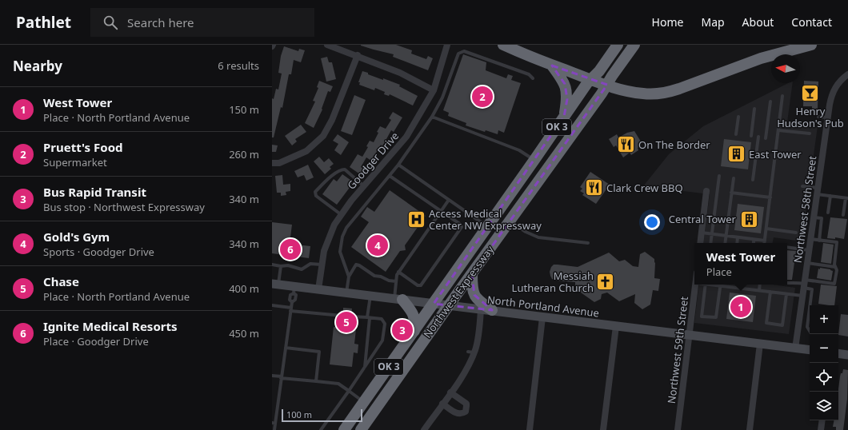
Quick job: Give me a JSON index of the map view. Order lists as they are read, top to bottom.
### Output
{
  "streets": {
    "highway": ["OK 3", "Northwest Expressway"],
    "main road": ["North Portland Avenue"],
    "street": ["Goodger Drive", "Northwest 58th Street", "Northwest 59th Street"]
  },
  "crossings": [
    ["Goodger Drive", "North Portland Avenue"],
    ["Northwest 58th Street", "North Portland Avenue"],
    ["Northwest Expressway", "North Portland Avenue"],
    ["North Portland Avenue", "Northwest 59th Street"]
  ],
  "places": {
    "bar": ["Henry Hudson's Pub"],
    "restaurant": ["On The Border", "Clark Crew BBQ"],
    "building": ["East Tower", "Central Tower"],
    "hospital": ["Access Medical Center NW Expressway"],
    "church": ["Messiah Lutheran Church"]
  },
  "scale_bar": "100 m",
  "north": "left",
  "page": {
    "header": "Pathlet",
    "search": "Search here",
    "nav": [
      "Home",
      "Map",
      "About",
      "Contact"
    ],
    "heading": ["Nearby", "6 results"],
    "pins": [
      "2",
      "4",
      "6",
      "1",
      "5",
      "3"
    ],
    "list": [
      {
        "mark": "1",
        "name": "West Tower",
        "note": "Place · North Portland Avenue",
        "value": "150 m"
      },
      {
        "mark": "2",
        "name": "Pruett's Food",
        "note": "Supermarket",
        "value": "260 m"
      },
      {
        "mark": "3",
        "name": "Bus Rapid Transit",
        "note": "Bus stop · Northwest Expressway",
        "value": "340 m"
      },
      {
        "mark": "4",
        "name": "Gold's Gym",
        "note": "Sports · Goodger Drive",
        "value": "340 m"
      },
      {
        "mark": "5",
        "name": "Chase",
        "note": "Place · North Portland Avenue",
        "value": "400 m"
      },
      {
        "mark": "6",
        "name": "Ignite Medical Resorts",
        "note": "Place · Goodger Drive",
        "value": "450 m"
      }
    ],
    "popup": ["West Tower", "Place"],
    "map_buttons": ["+", "−"],
    "scale": "100 m"
  }
}
